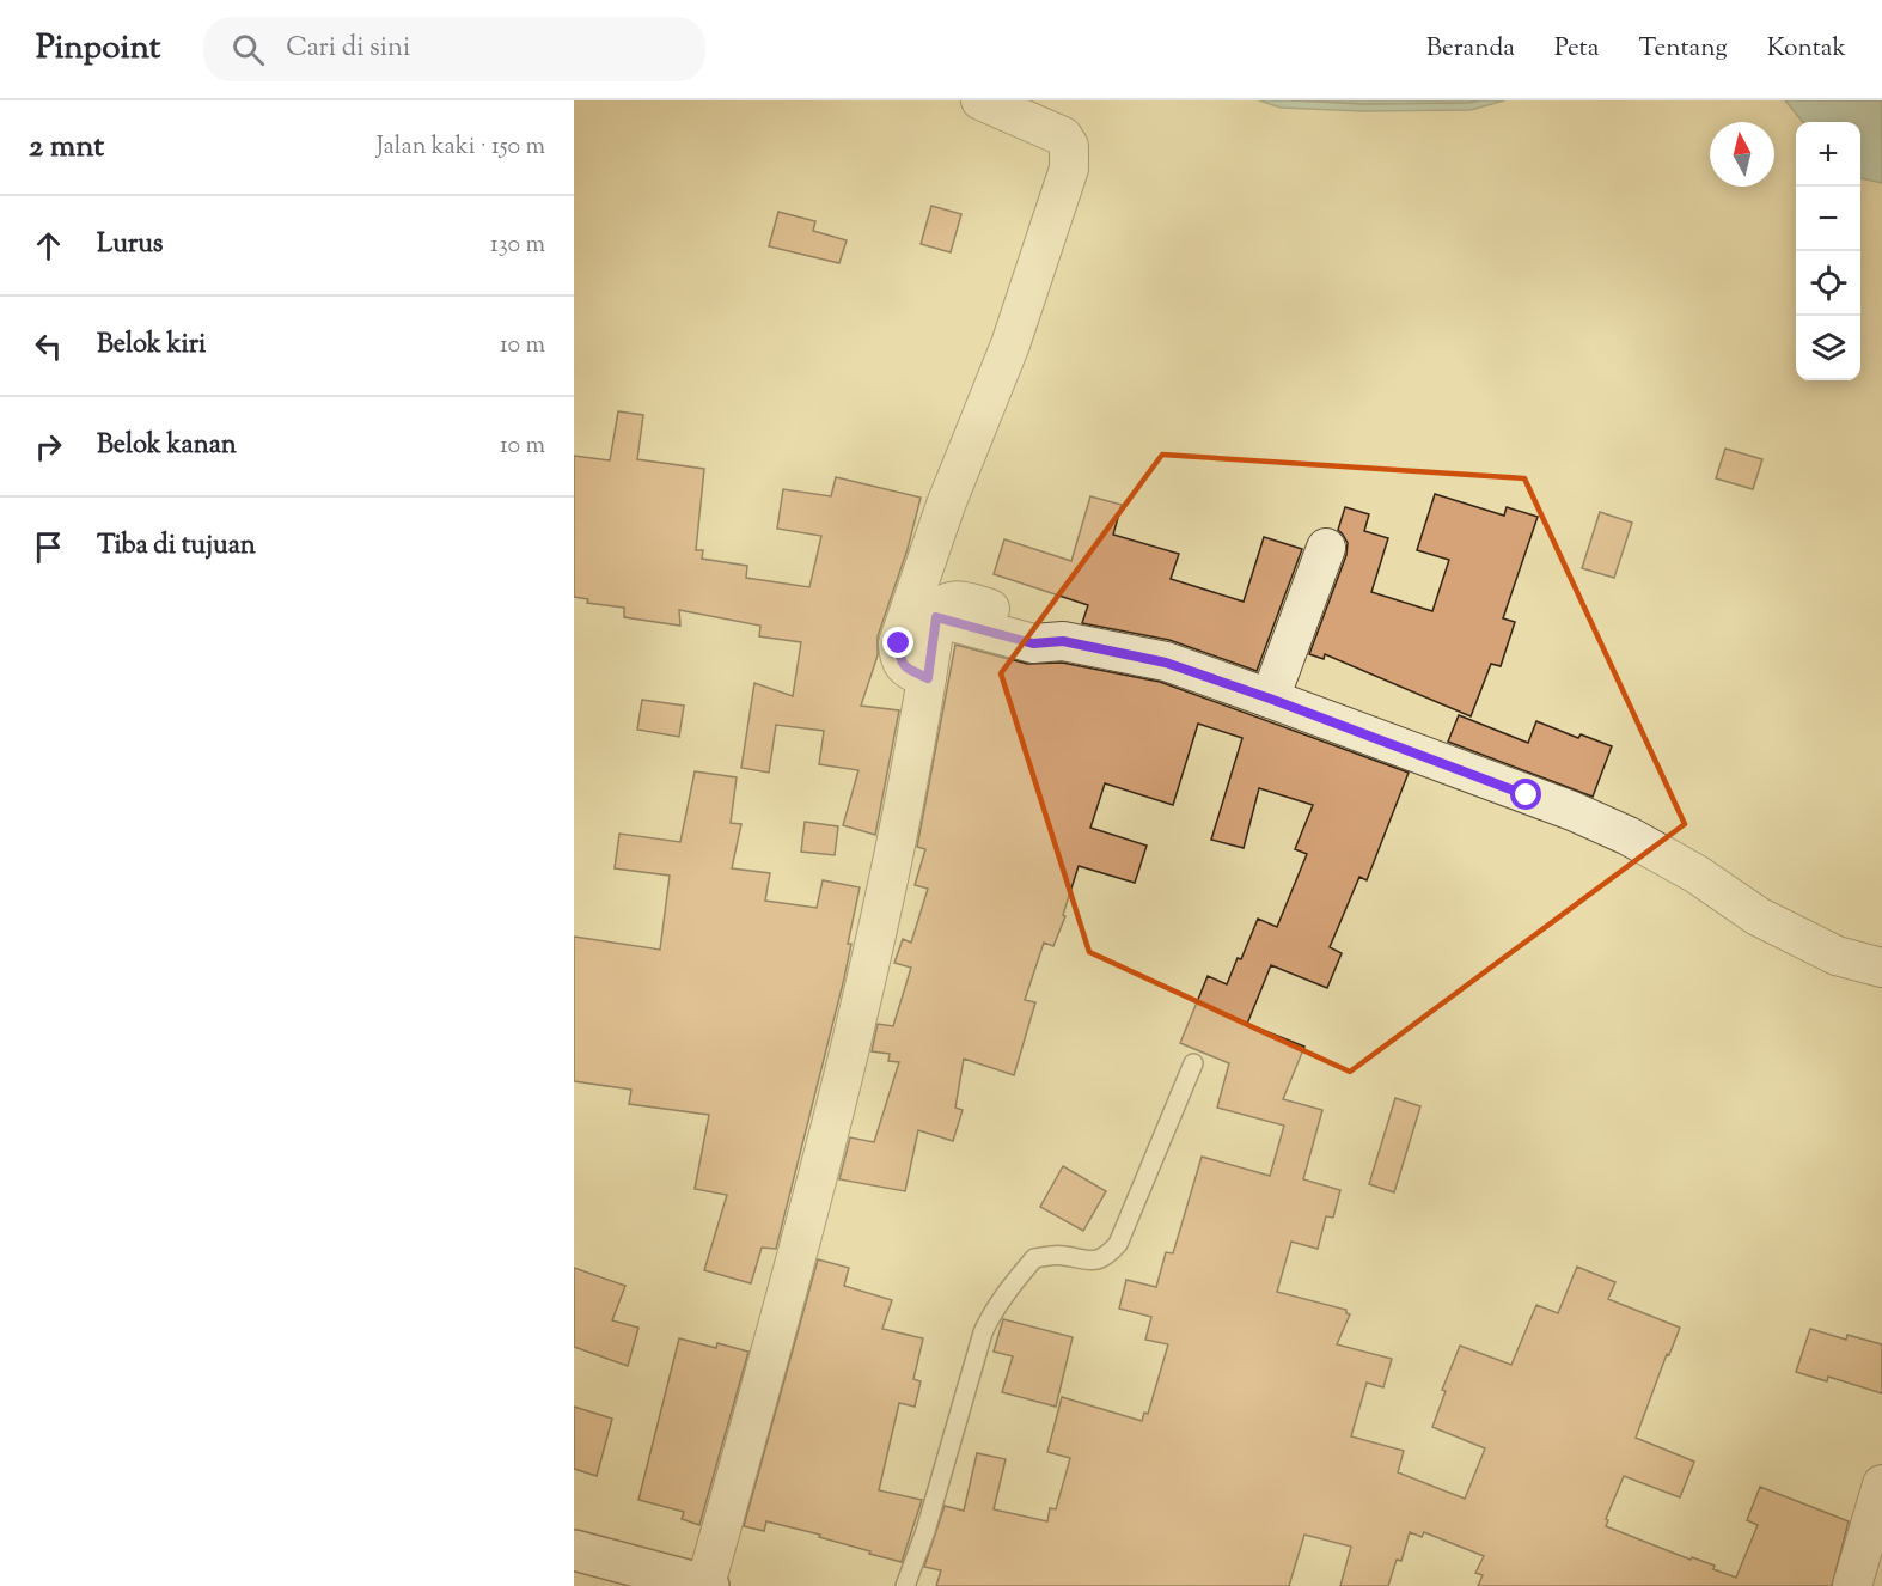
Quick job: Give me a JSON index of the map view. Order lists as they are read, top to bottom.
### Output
{
  "north": "top",
  "page": {
    "header": "Pinpoint",
    "search": "Cari di sini",
    "nav": [
      "Beranda",
      "Peta",
      "Tentang",
      "Kontak"
    ],
    "heading": ["2 mnt", "Jalan kaki · 150 m"],
    "map_buttons": ["+", "−"],
    "list": [
      ["Lurus", "130 m"],
      ["Belok kiri", "10 m"],
      ["Belok kanan", "10 m"],
      "Tiba di tujuan"
    ]
  }
}
